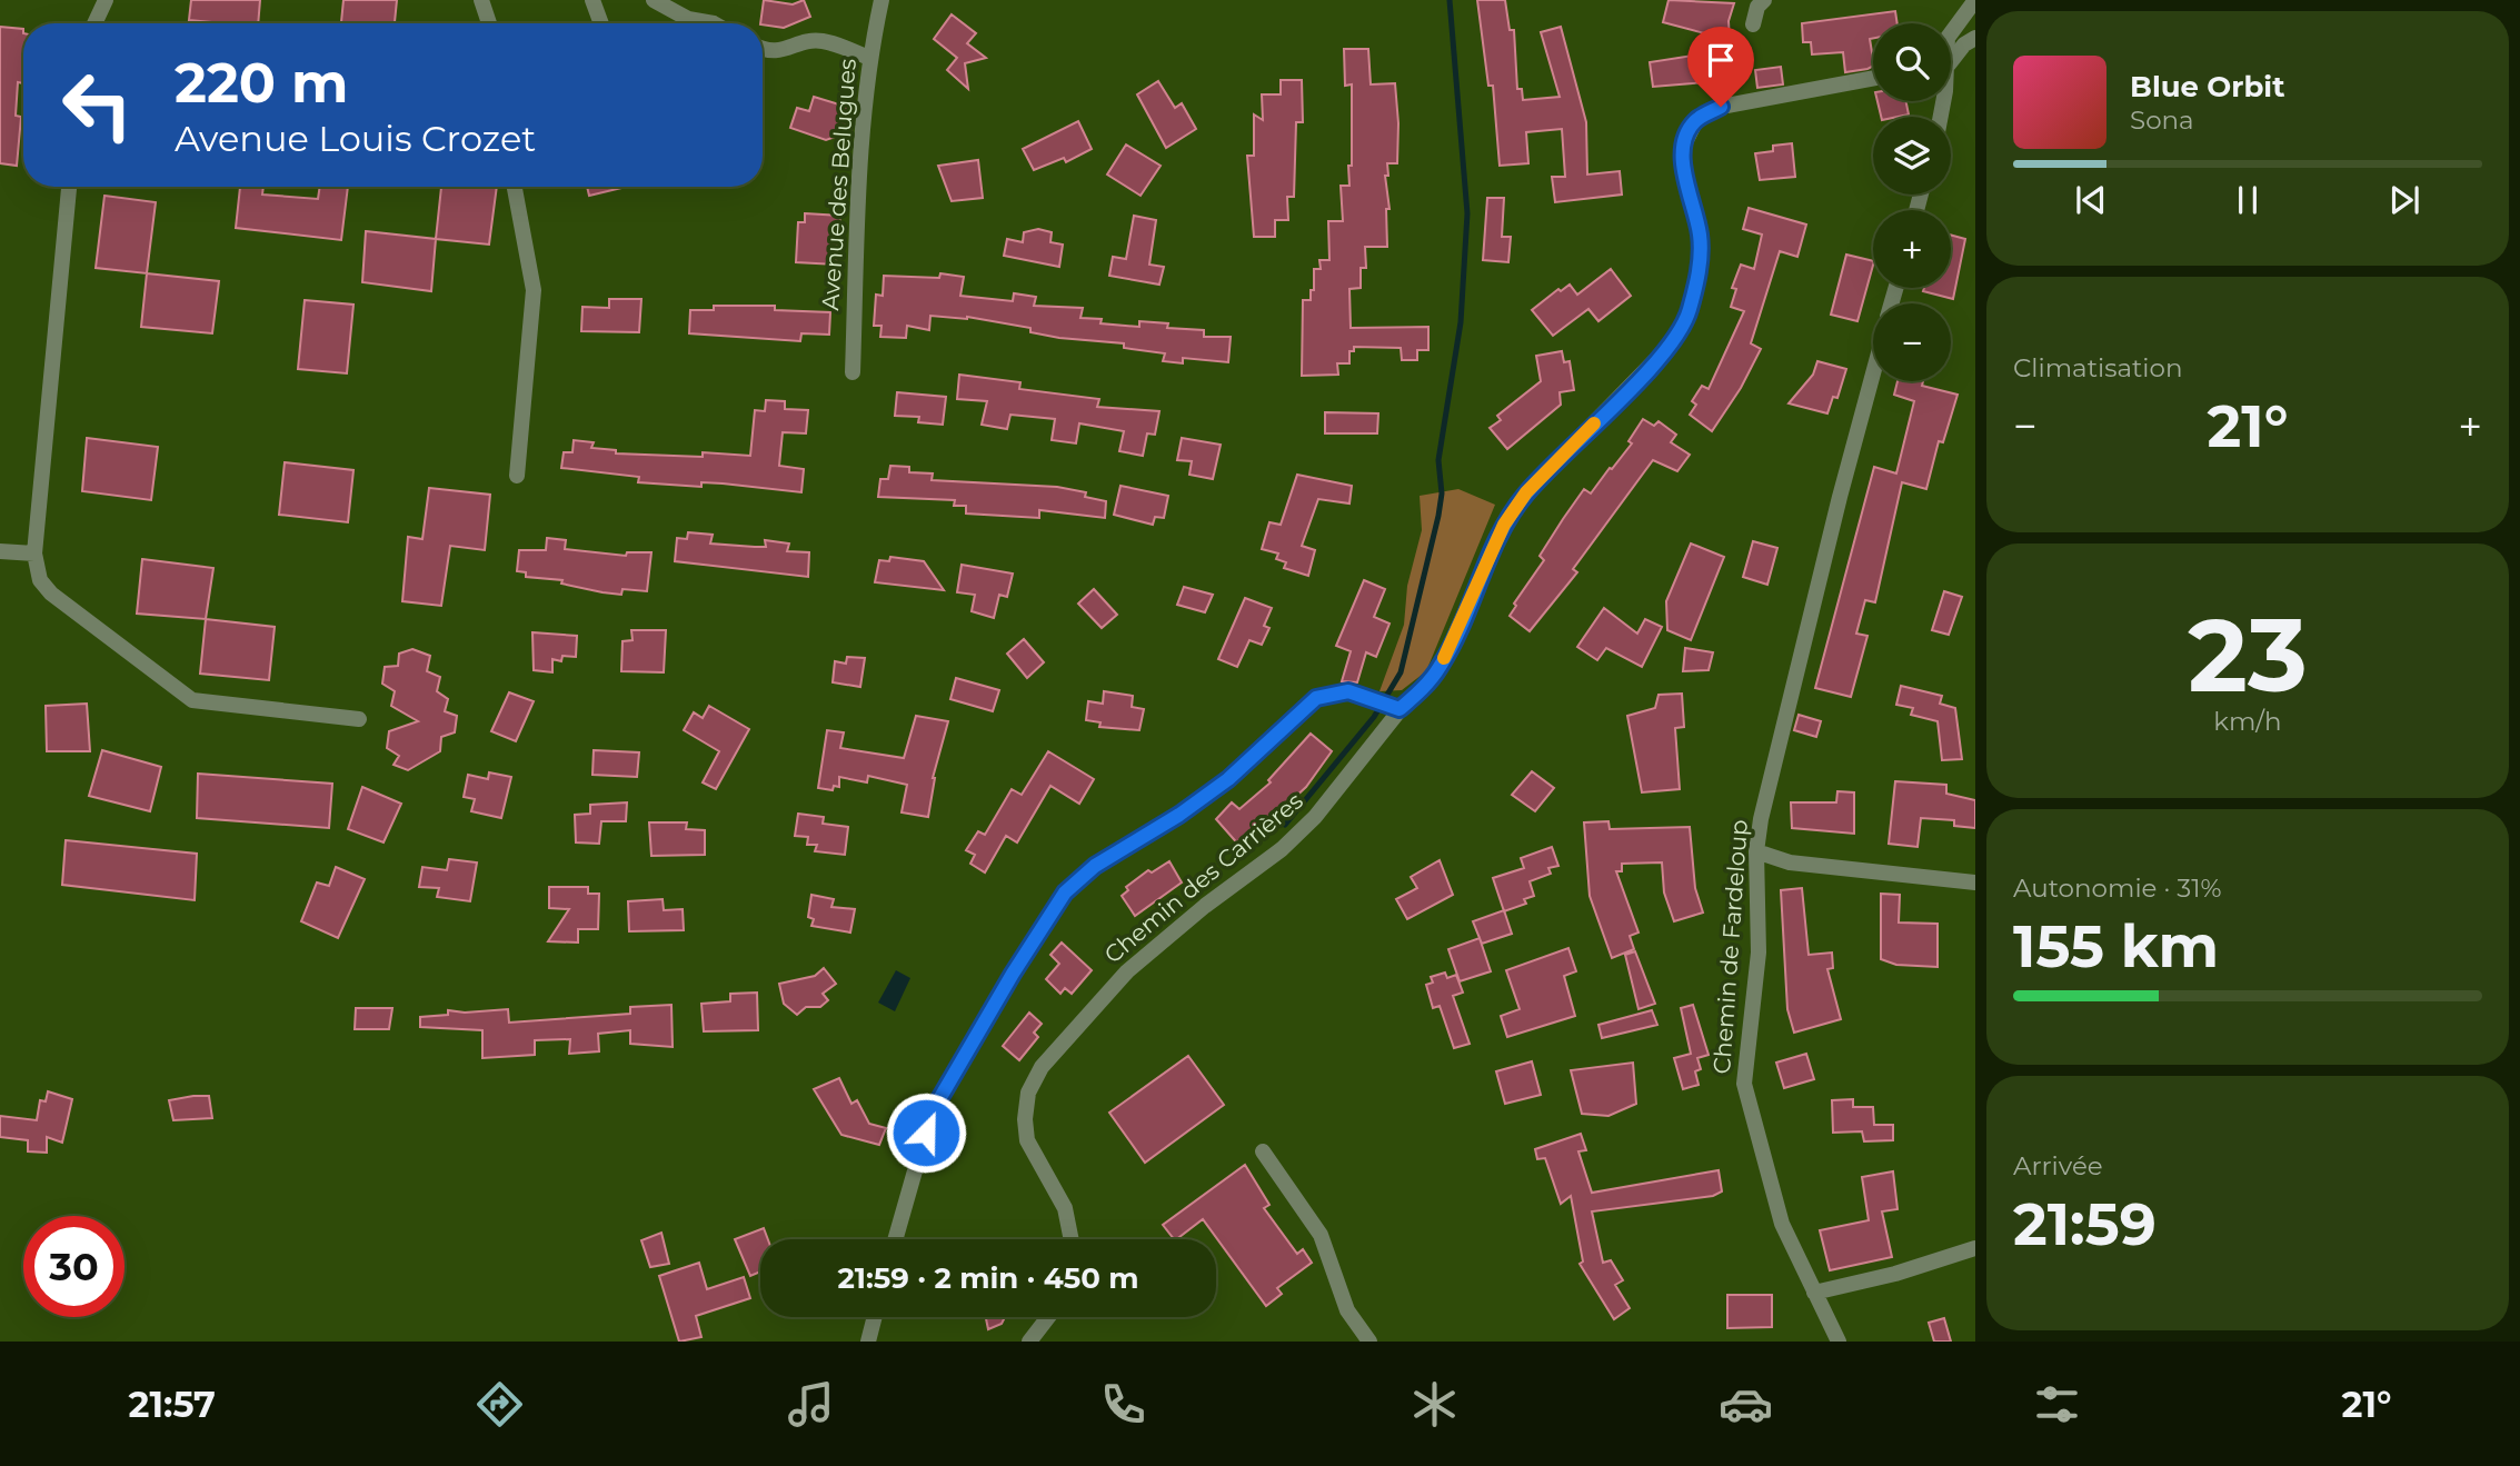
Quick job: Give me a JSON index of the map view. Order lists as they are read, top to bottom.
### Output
{
  "streets": {
    "street": ["Avenue des Belugues", "Chemin des Carrières", "Chemin de Fardeloup"]
  },
  "page": {
    "map_buttons": ["+", "−"],
    "turn": ["220 m", "Avenue Louis Crozet"],
    "song": ["Blue Orbit", "Sona"],
    "tile": [
      "Climatisation",
      ["23", "km/h"],
      ["Autonomie · 31%", "155 km"],
      ["Arrivée", "21:59"]
    ],
    "heat": ["−", "21°", "+"],
    "limit": "30",
    "trip": "21:59 · 2 min · 450 m",
    "tabs": ["21:57", "21°"]
  }
}
